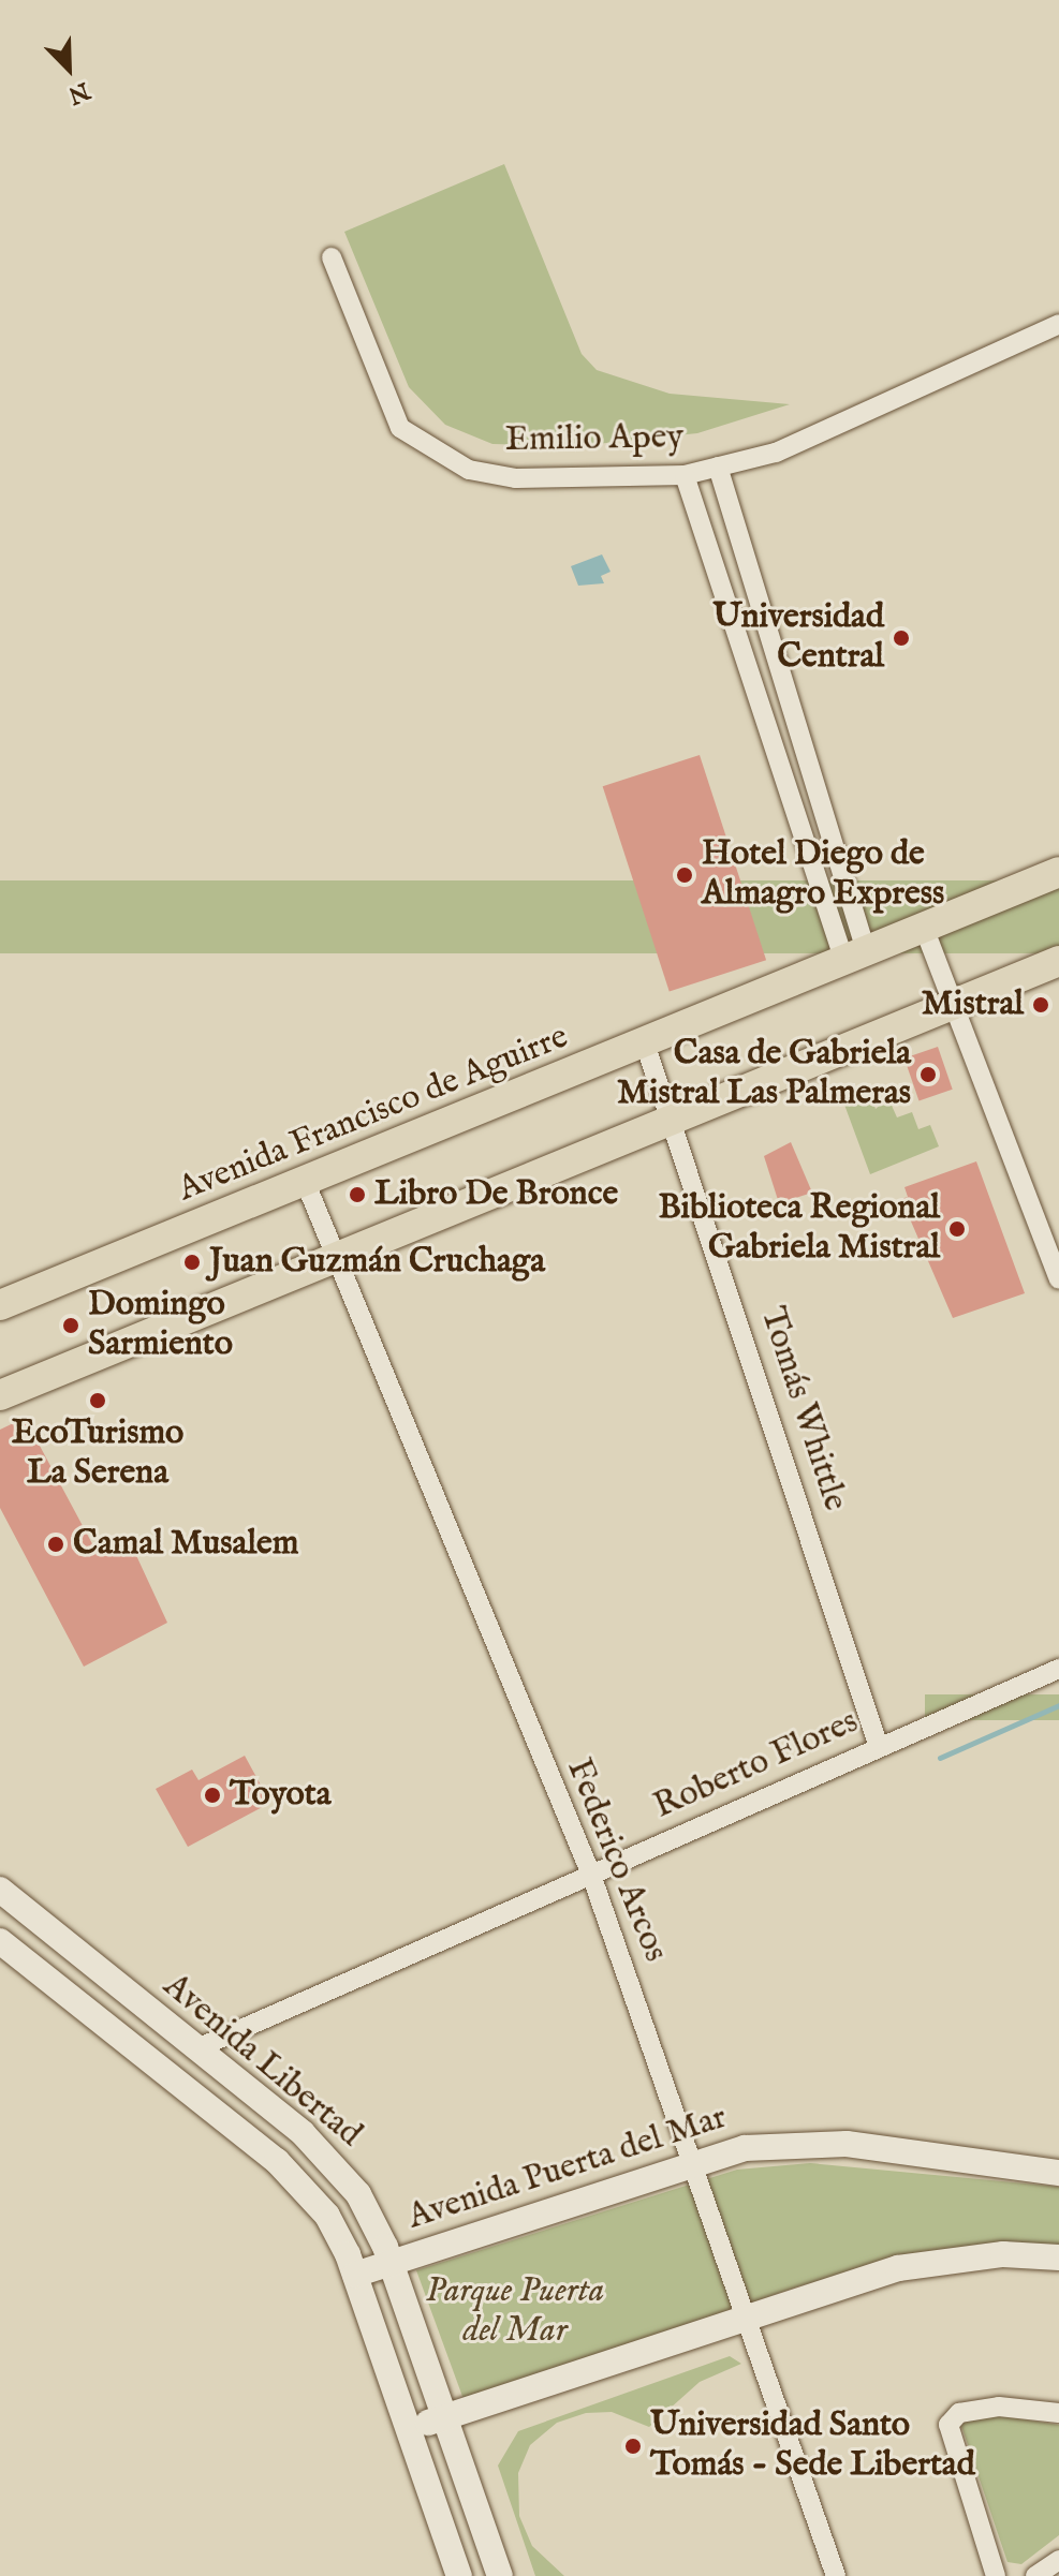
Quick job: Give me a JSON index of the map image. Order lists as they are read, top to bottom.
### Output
{
  "streets": {
    "main road": ["Avenida Francisco de Aguirre"],
    "street": [
      "Emilio Apey",
      "Tomás Whittle",
      "Roberto Flores",
      "Federico Arcos",
      "Avenida Libertad",
      "Avenida Puerta del Mar"
    ]
  },
  "crossings": [
    ["Avenida Francisco de Aguirre", "Tomás Whittle"],
    ["Avenida Francisco de Aguirre", "Federico Arcos"],
    ["Tomás Whittle", "Roberto Flores"],
    ["Roberto Flores", "Federico Arcos"],
    ["Roberto Flores", "Avenida Libertad"],
    ["Federico Arcos", "Avenida Puerta del Mar"],
    ["Avenida Libertad", "Avenida Puerta del Mar"]
  ],
  "parks": ["Parque Puerta del Mar"],
  "places": [
    "Universidad Central",
    "Hotel Diego de Almagro Express",
    "Mistral",
    "Casa de Gabriela Mistral Las Palmeras",
    "Libro De Bronce",
    "Biblioteca Regional Gabriela Mistral",
    "Juan Guzmán Cruchaga",
    "Domingo Sarmiento",
    "EcoTurismo La Serena",
    "Camal Musalem",
    "Toyota",
    "Universidad Santo Tomás - Sede Libertad"
  ],
  "north": "bottom right"
}
